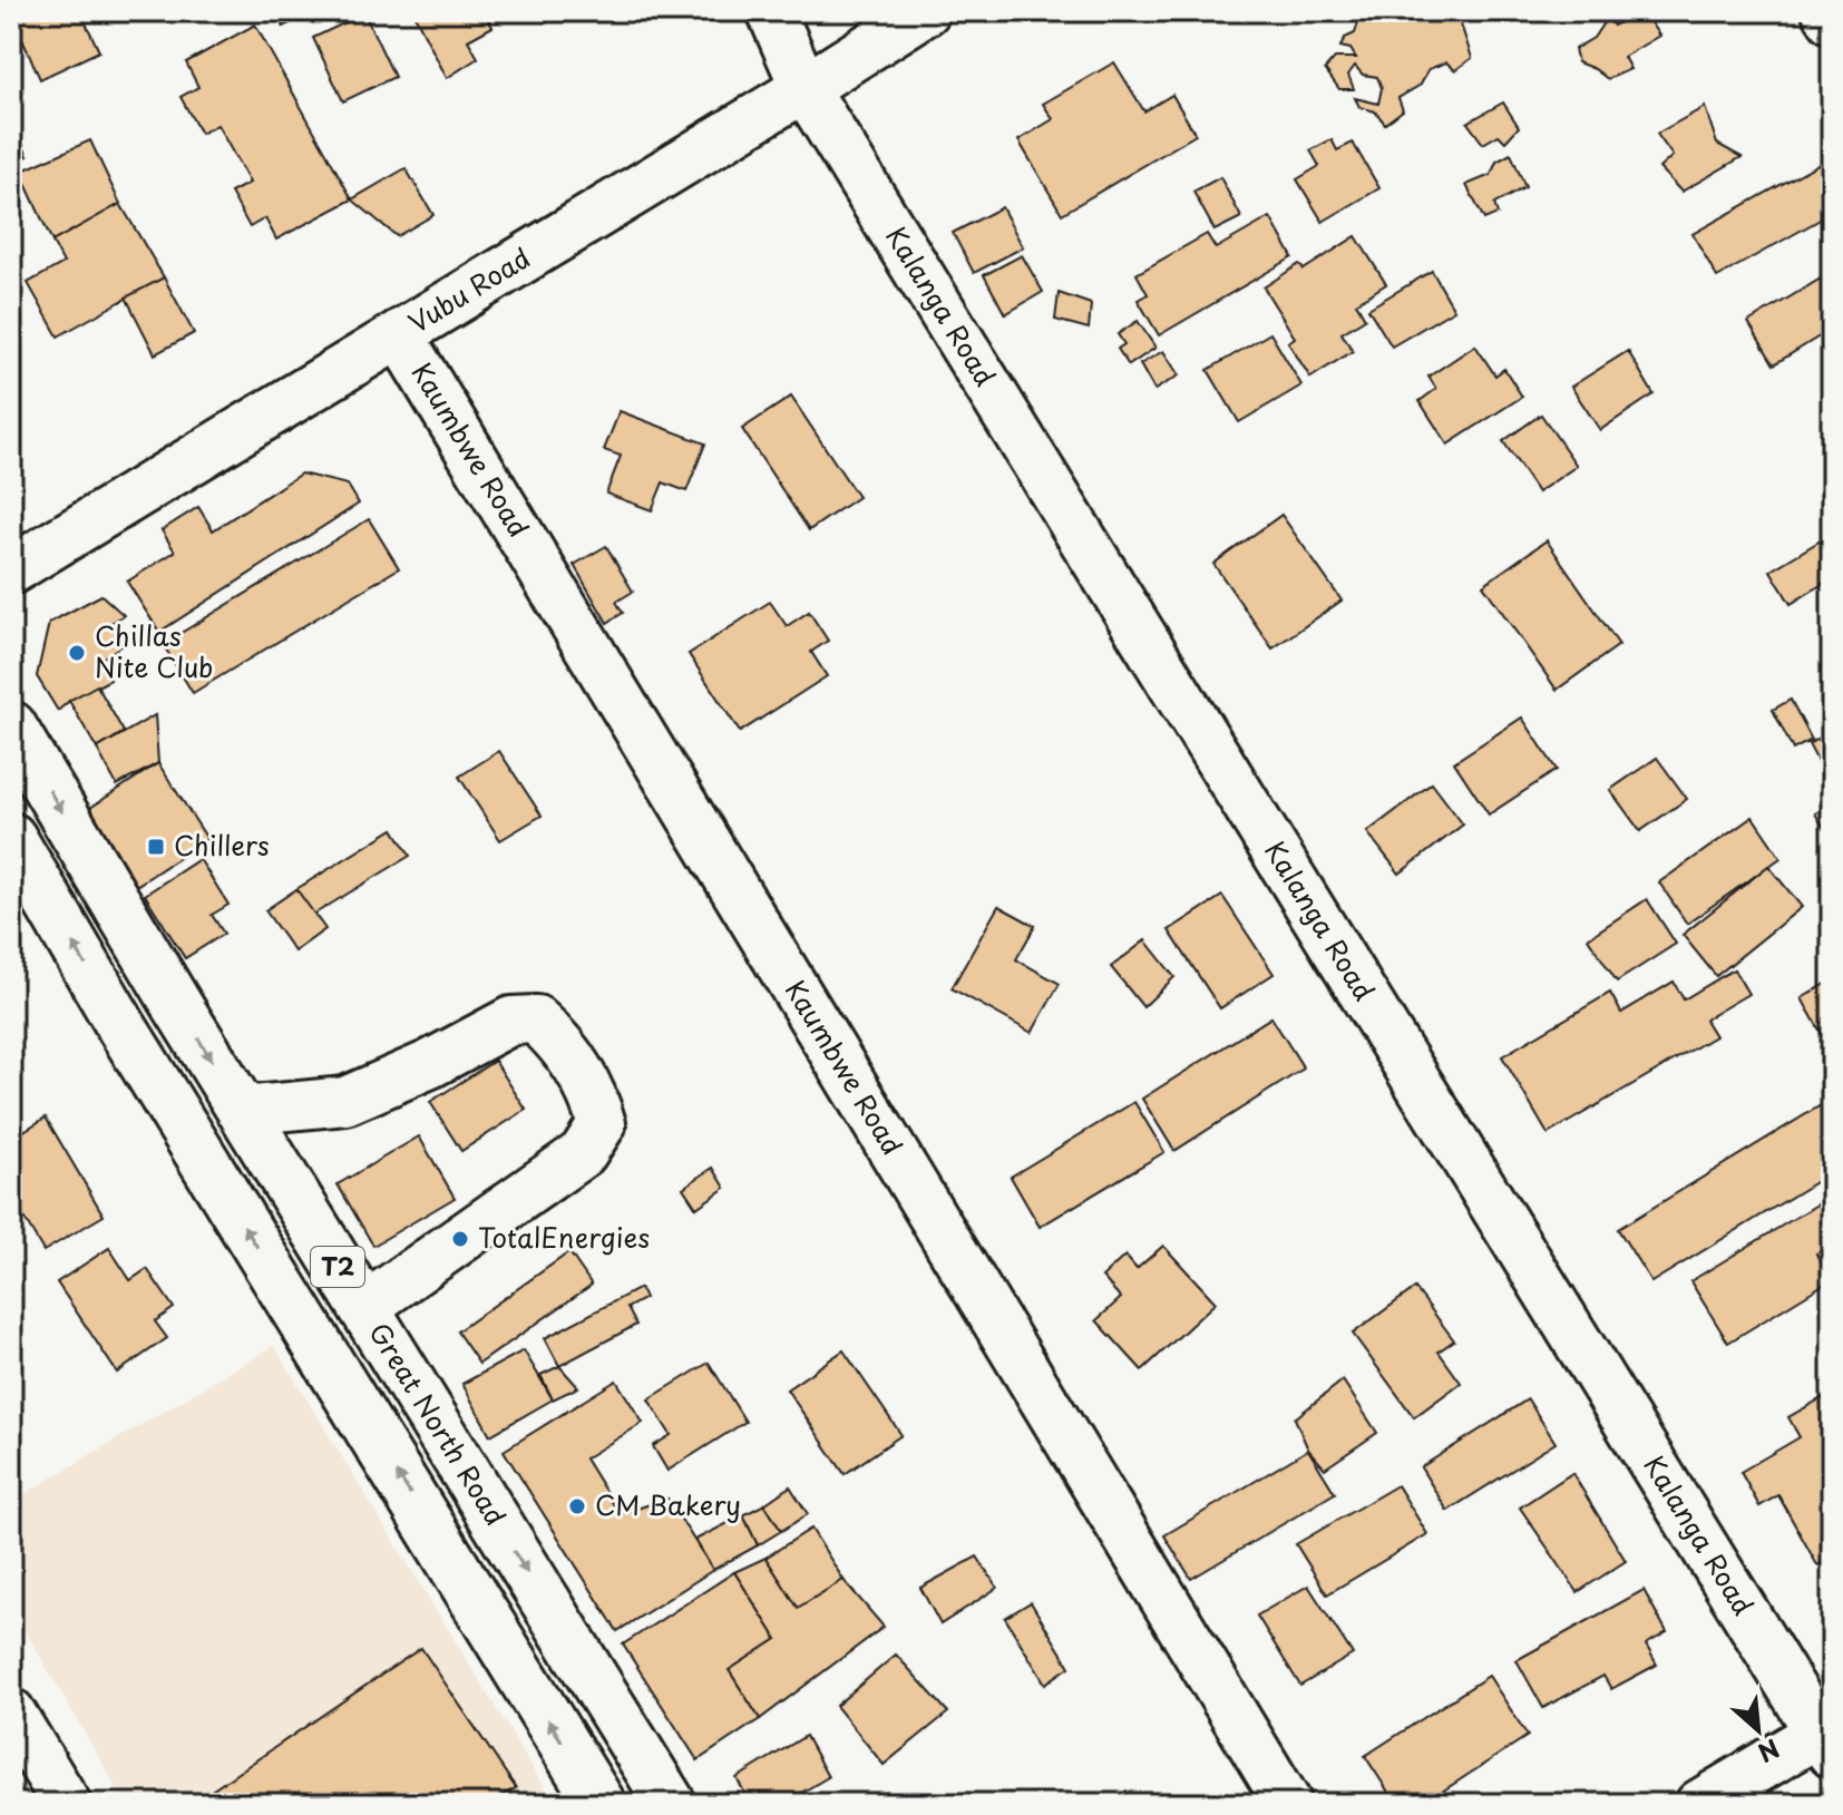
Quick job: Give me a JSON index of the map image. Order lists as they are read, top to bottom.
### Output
{
  "streets": {
    "main road": ["T2", "Great North Road"],
    "street": ["Vubu Road", "Kalanga Road", "Kaumbwe Road"]
  },
  "crossings": [
    ["Vubu Road", "Kalanga Road"],
    ["Vubu Road", "Kaumbwe Road"]
  ],
  "places": {
    "other": ["Chillas Nite Club", "TotalEnergies", "CM Bakery"],
    "transit": ["Chillers"]
  },
  "north": "bottom right"
}
